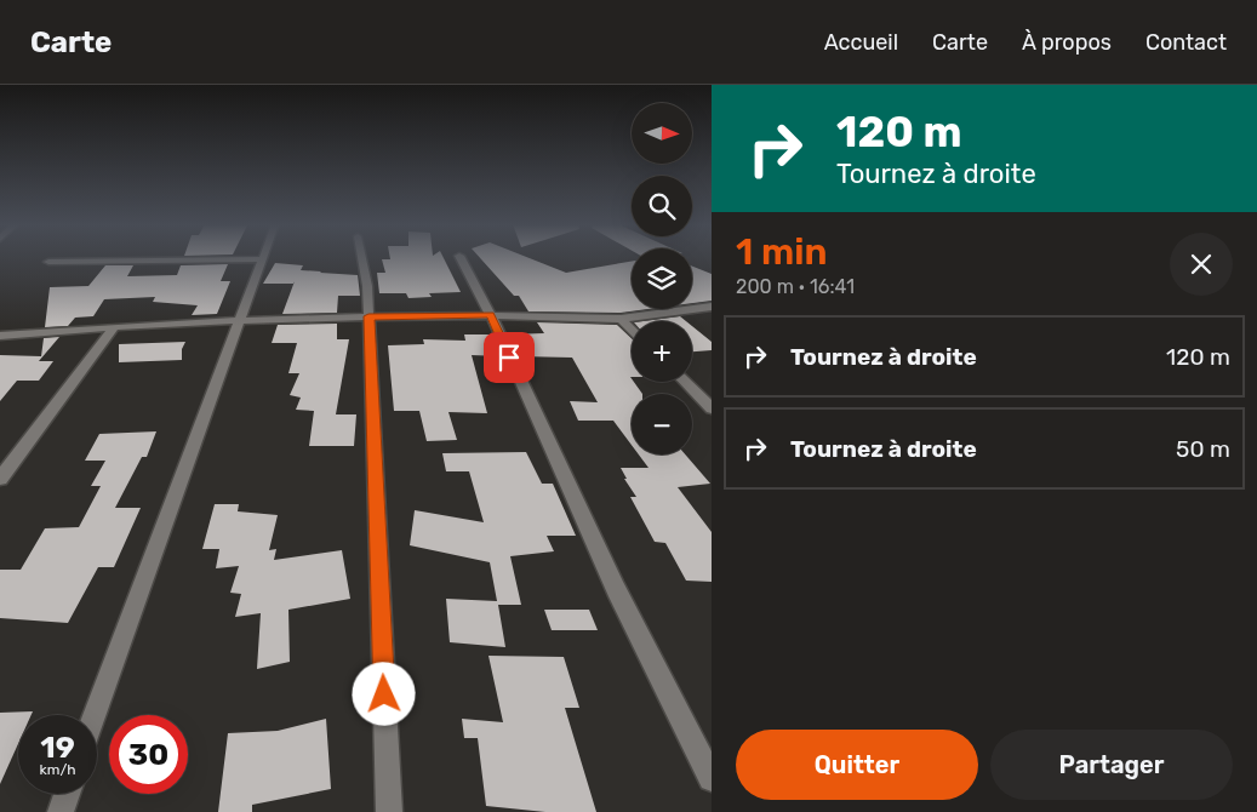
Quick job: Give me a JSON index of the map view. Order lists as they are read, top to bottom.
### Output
{
  "north": "right",
  "page": {
    "header": "Carte",
    "nav": [
      "Accueil",
      "Carte",
      "À propos",
      "Contact"
    ],
    "turn": ["120 m", "Tournez à droite"],
    "map_buttons": ["+", "−"],
    "heading": ["1 min", "200 m · 16:41"],
    "list": [
      {
        "name": "Tournez à droite",
        "value": "120 m"
      },
      {
        "name": "Tournez à droite",
        "value": "50 m"
      }
    ],
    "speed": "19 km/h",
    "limit": "30",
    "buttons": ["Quitter", "Partager"]
  }
}
